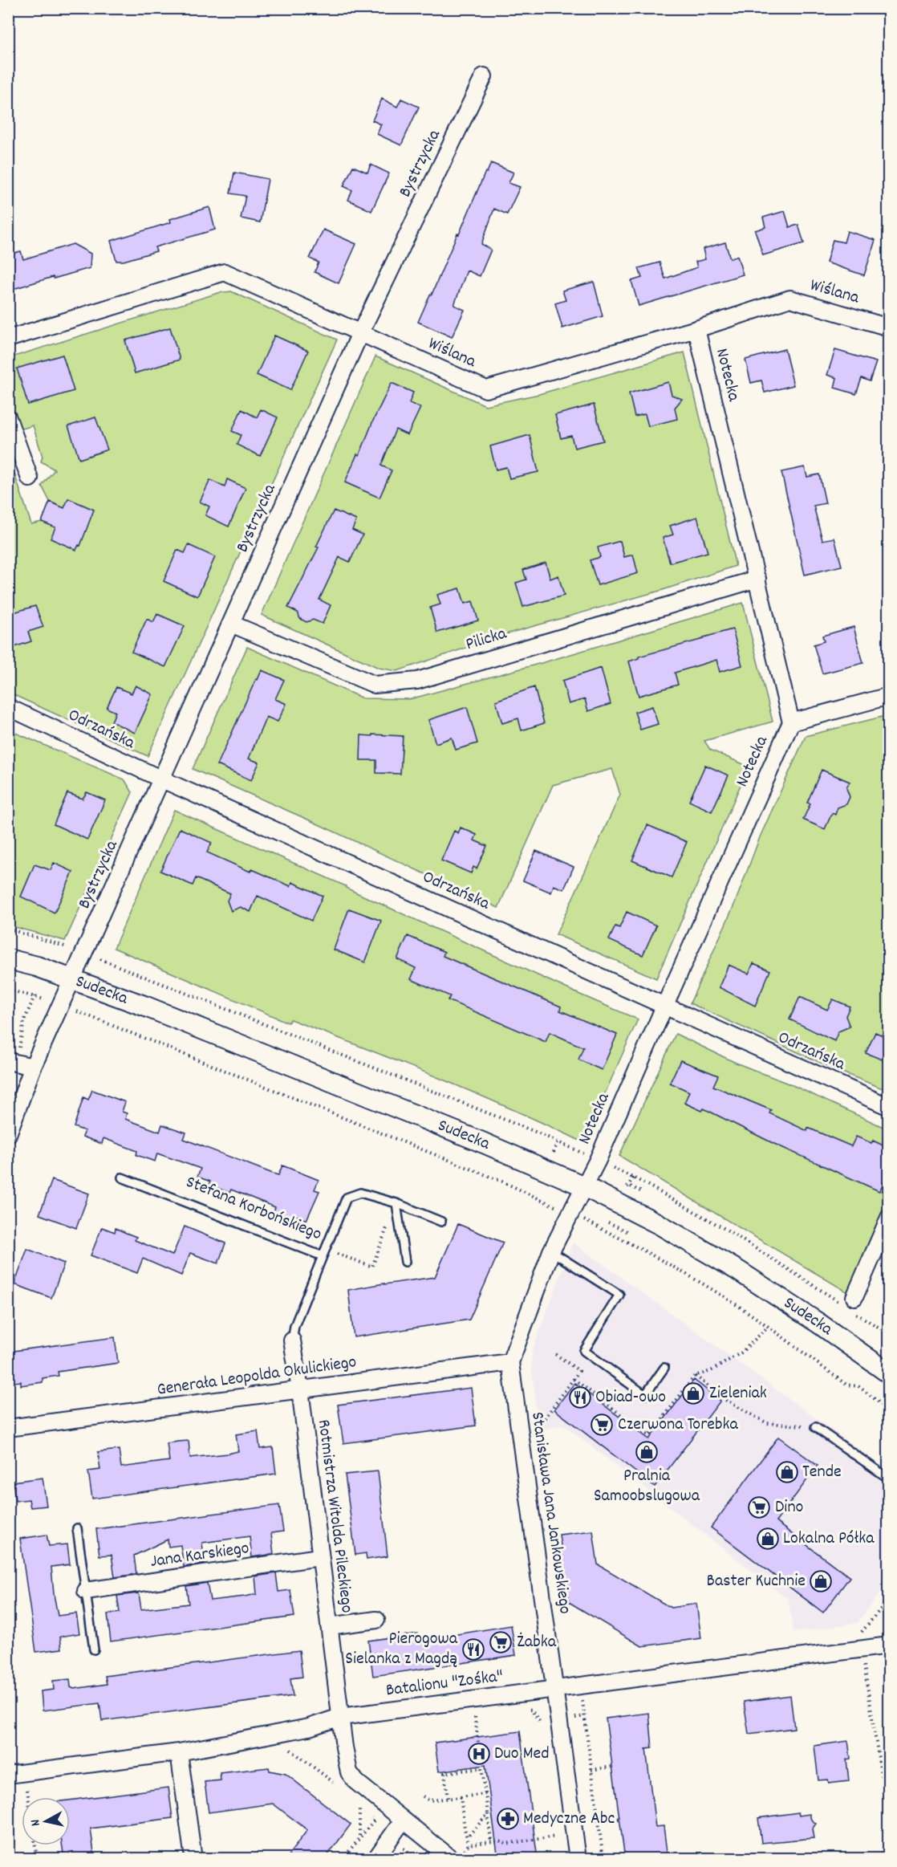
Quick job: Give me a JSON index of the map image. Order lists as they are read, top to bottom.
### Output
{
  "streets": {
    "street": [
      "Bystrzycka",
      "Wiślana",
      "Notecka",
      "Pilicka",
      "Odrzańska",
      "Sudecka",
      "Stefana Korbońskiego",
      "Generała Leopolda Okulickiego",
      "Stanisława Jana Jankowskiego",
      "Rotmistrza Witolda Pileckiego",
      "Jana Karskiego",
      "Batalionu \"Zośka\""
    ]
  },
  "crossings": [
    ["Bystrzycka", "Wiślana"],
    ["Bystrzycka", "Pilicka"],
    ["Bystrzycka", "Odrzańska"],
    ["Bystrzycka", "Sudecka"],
    ["Wiślana", "Notecka"],
    ["Notecka", "Pilicka"],
    ["Notecka", "Odrzańska"],
    ["Notecka", "Sudecka"],
    ["Notecka", "Stanisława Jana Jankowskiego"],
    ["Sudecka", "Stanisława Jana Jankowskiego"],
    ["Stefana Korbońskiego", "Generała Leopolda Okulickiego"],
    ["Stefana Korbońskiego", "Rotmistrza Witolda Pileckiego"],
    ["Generała Leopolda Okulickiego", "Stanisława Jana Jankowskiego"],
    ["Generała Leopolda Okulickiego", "Rotmistrza Witolda Pileckiego"],
    ["Stanisława Jana Jankowskiego", "Batalionu \"Zośka\""],
    ["Rotmistrza Witolda Pileckiego", "Jana Karskiego"],
    ["Rotmistrza Witolda Pileckiego", "Batalionu \"Zośka\""]
  ],
  "places": {
    "shop": [
      "Zieleniak",
      "Pralnia Samoobslugowa",
      "Tende",
      "Lokalna Półka",
      "Baster Kuchnie"
    ],
    "restaurant": ["Obiad-owo", "Pierogowa Sielanka z Magdą"],
    "supermarket": ["Czerwona Torebka", "Dino", "Żabka"],
    "hospital": ["Duo Med"],
    "pharmacy": ["Medyczne Abc"]
  },
  "north": "left"
}
